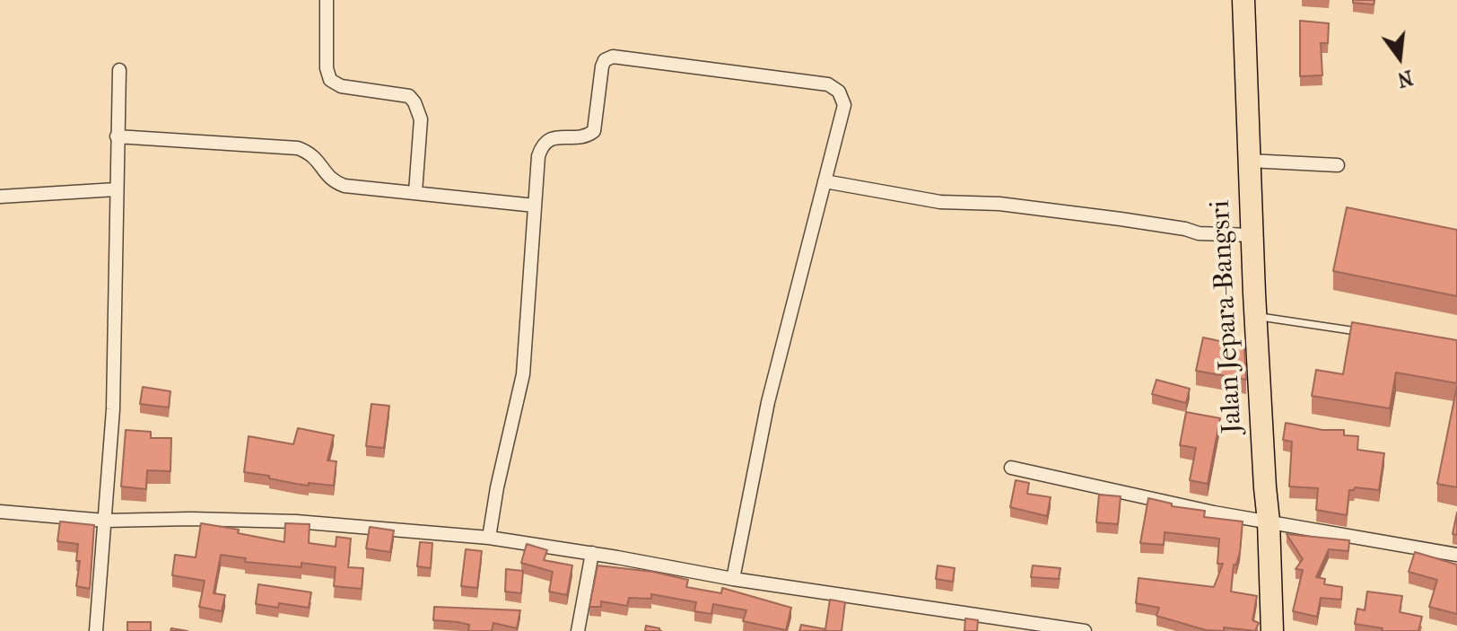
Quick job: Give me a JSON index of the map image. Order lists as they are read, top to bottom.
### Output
{
  "streets": {
    "main road": ["Jalan Jepara-Bangsri"]
  },
  "north": "bottom"
}
